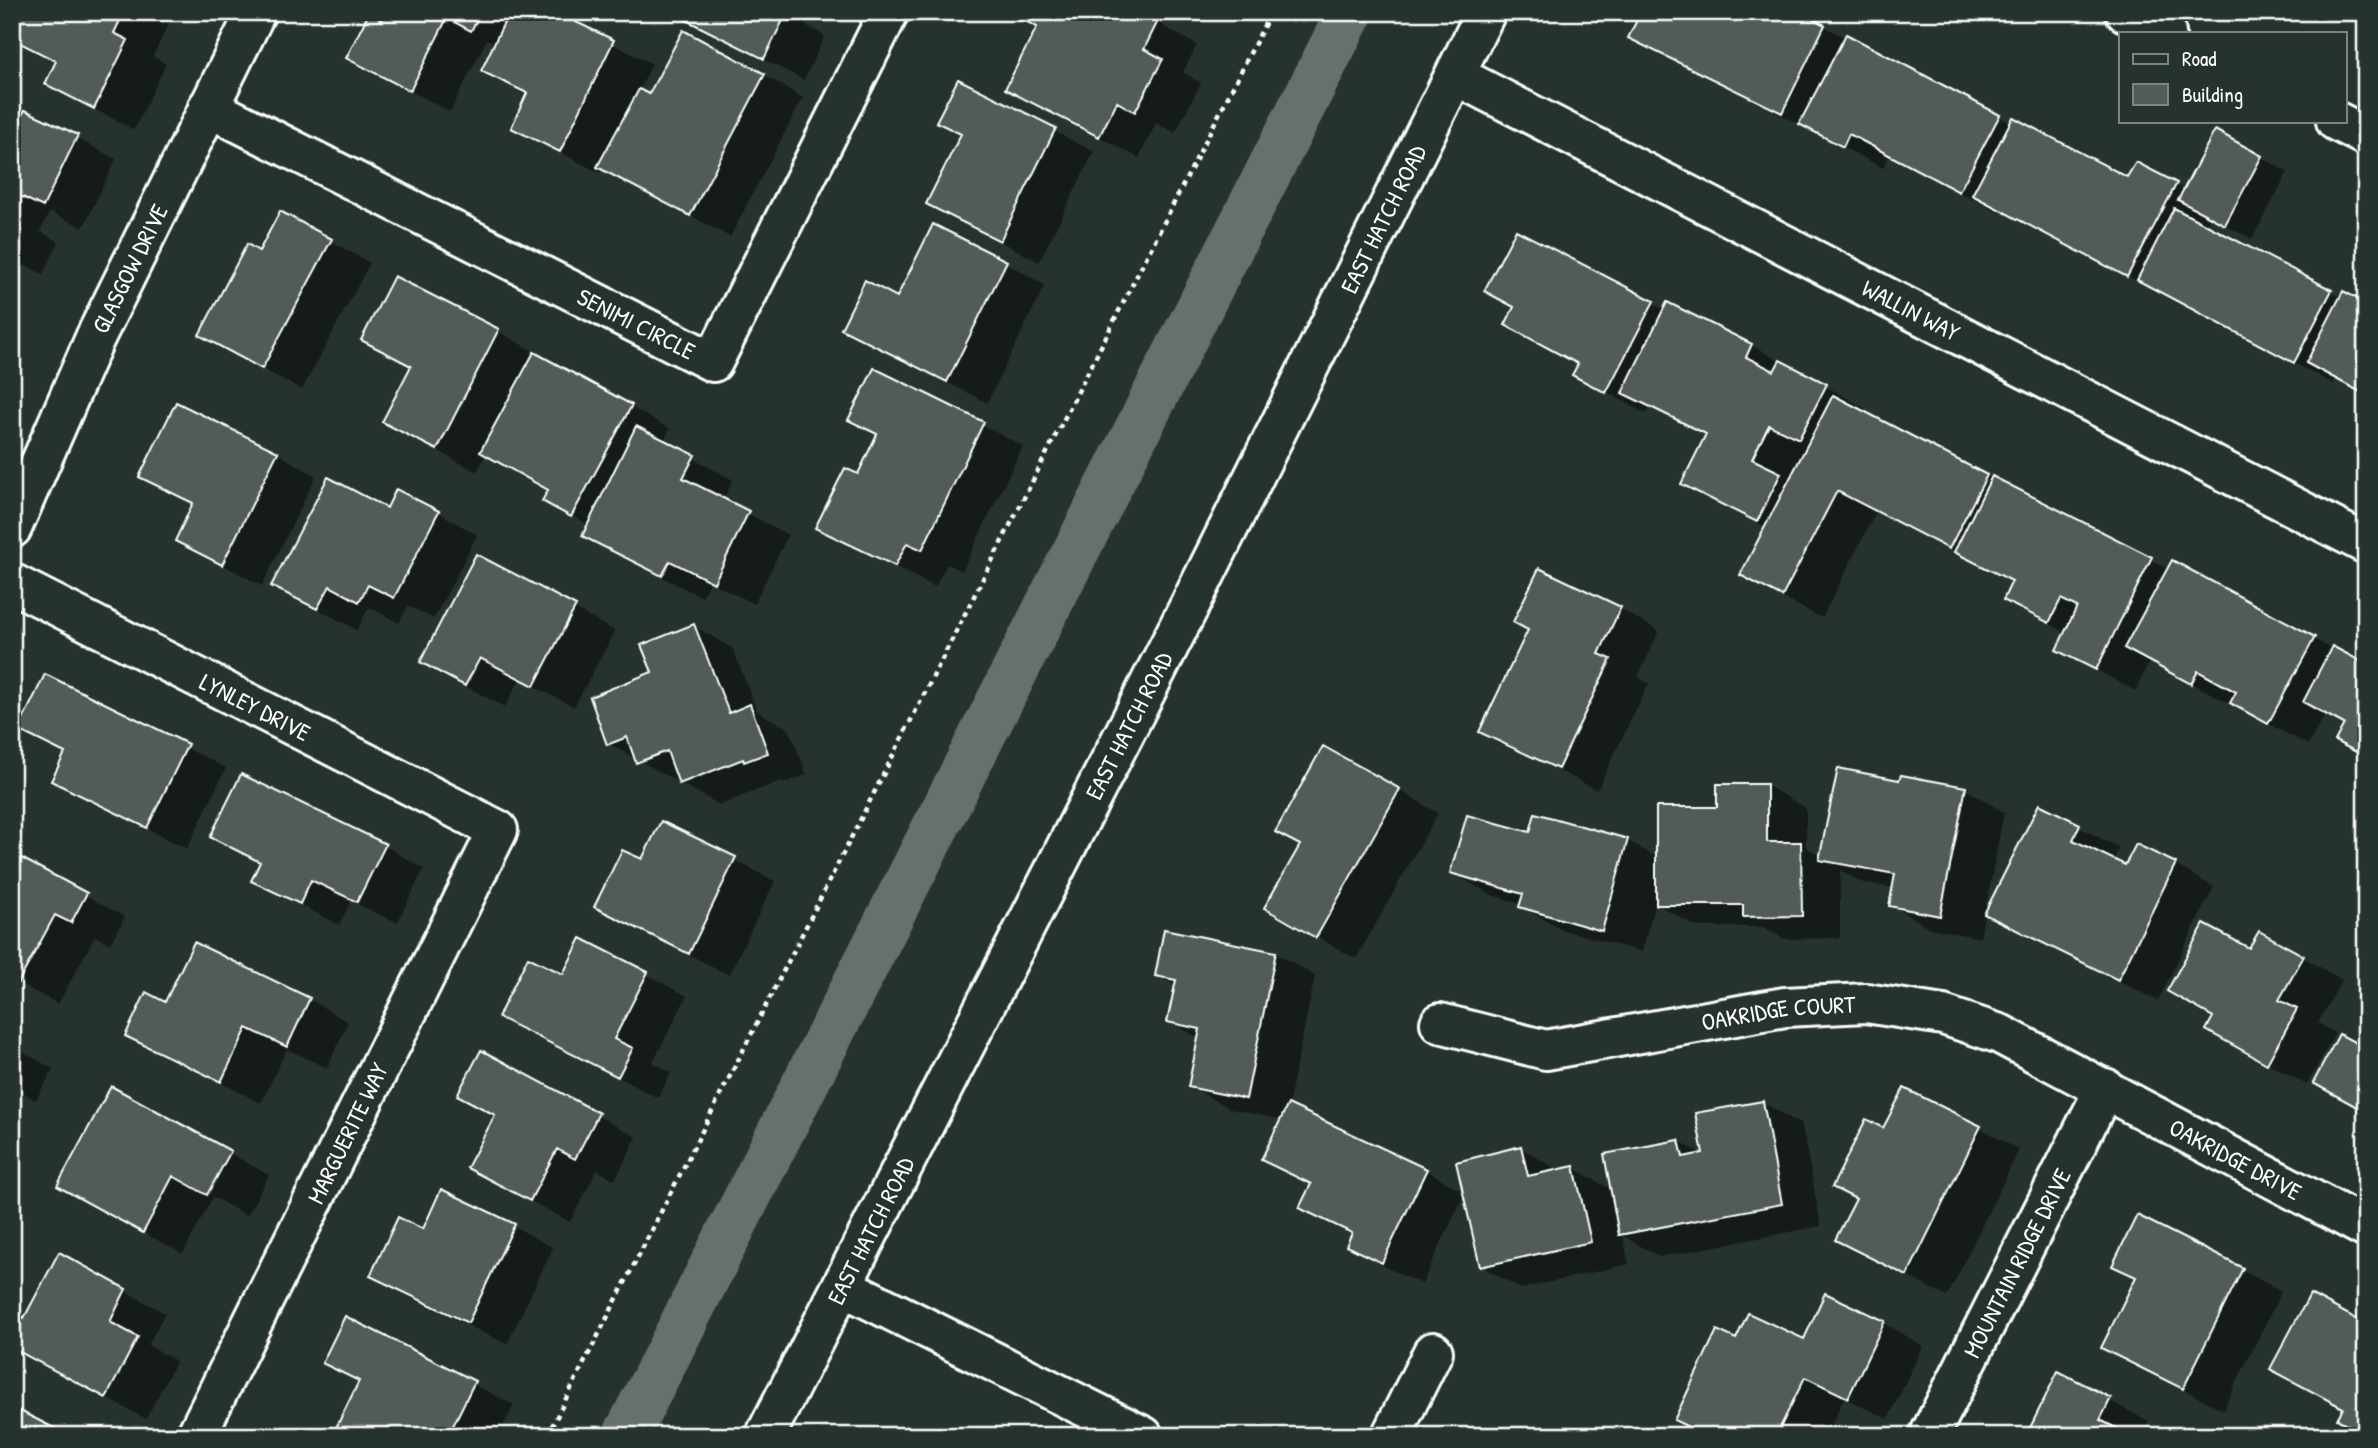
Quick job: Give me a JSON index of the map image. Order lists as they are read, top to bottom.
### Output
{
  "streets": {
    "street": [
      "EAST HATCH ROAD",
      "GLASGOW DRIVE",
      "WALLIN WAY",
      "SENIMI CIRCLE",
      "LYNLEY DRIVE",
      "OAKRIDGE COURT",
      "MARGUERITE WAY",
      "OAKRIDGE DRIVE",
      "MOUNTAIN RIDGE DRIVE"
    ]
  },
  "crossings": [
    ["EAST HATCH ROAD", "WALLIN WAY"],
    ["GLASGOW DRIVE", "SENIMI CIRCLE"],
    ["LYNLEY DRIVE", "MARGUERITE WAY"],
    ["OAKRIDGE COURT", "OAKRIDGE DRIVE"],
    ["OAKRIDGE COURT", "MOUNTAIN RIDGE DRIVE"],
    ["OAKRIDGE DRIVE", "MOUNTAIN RIDGE DRIVE"]
  ],
  "legend": ["Road", "Building"]
}
